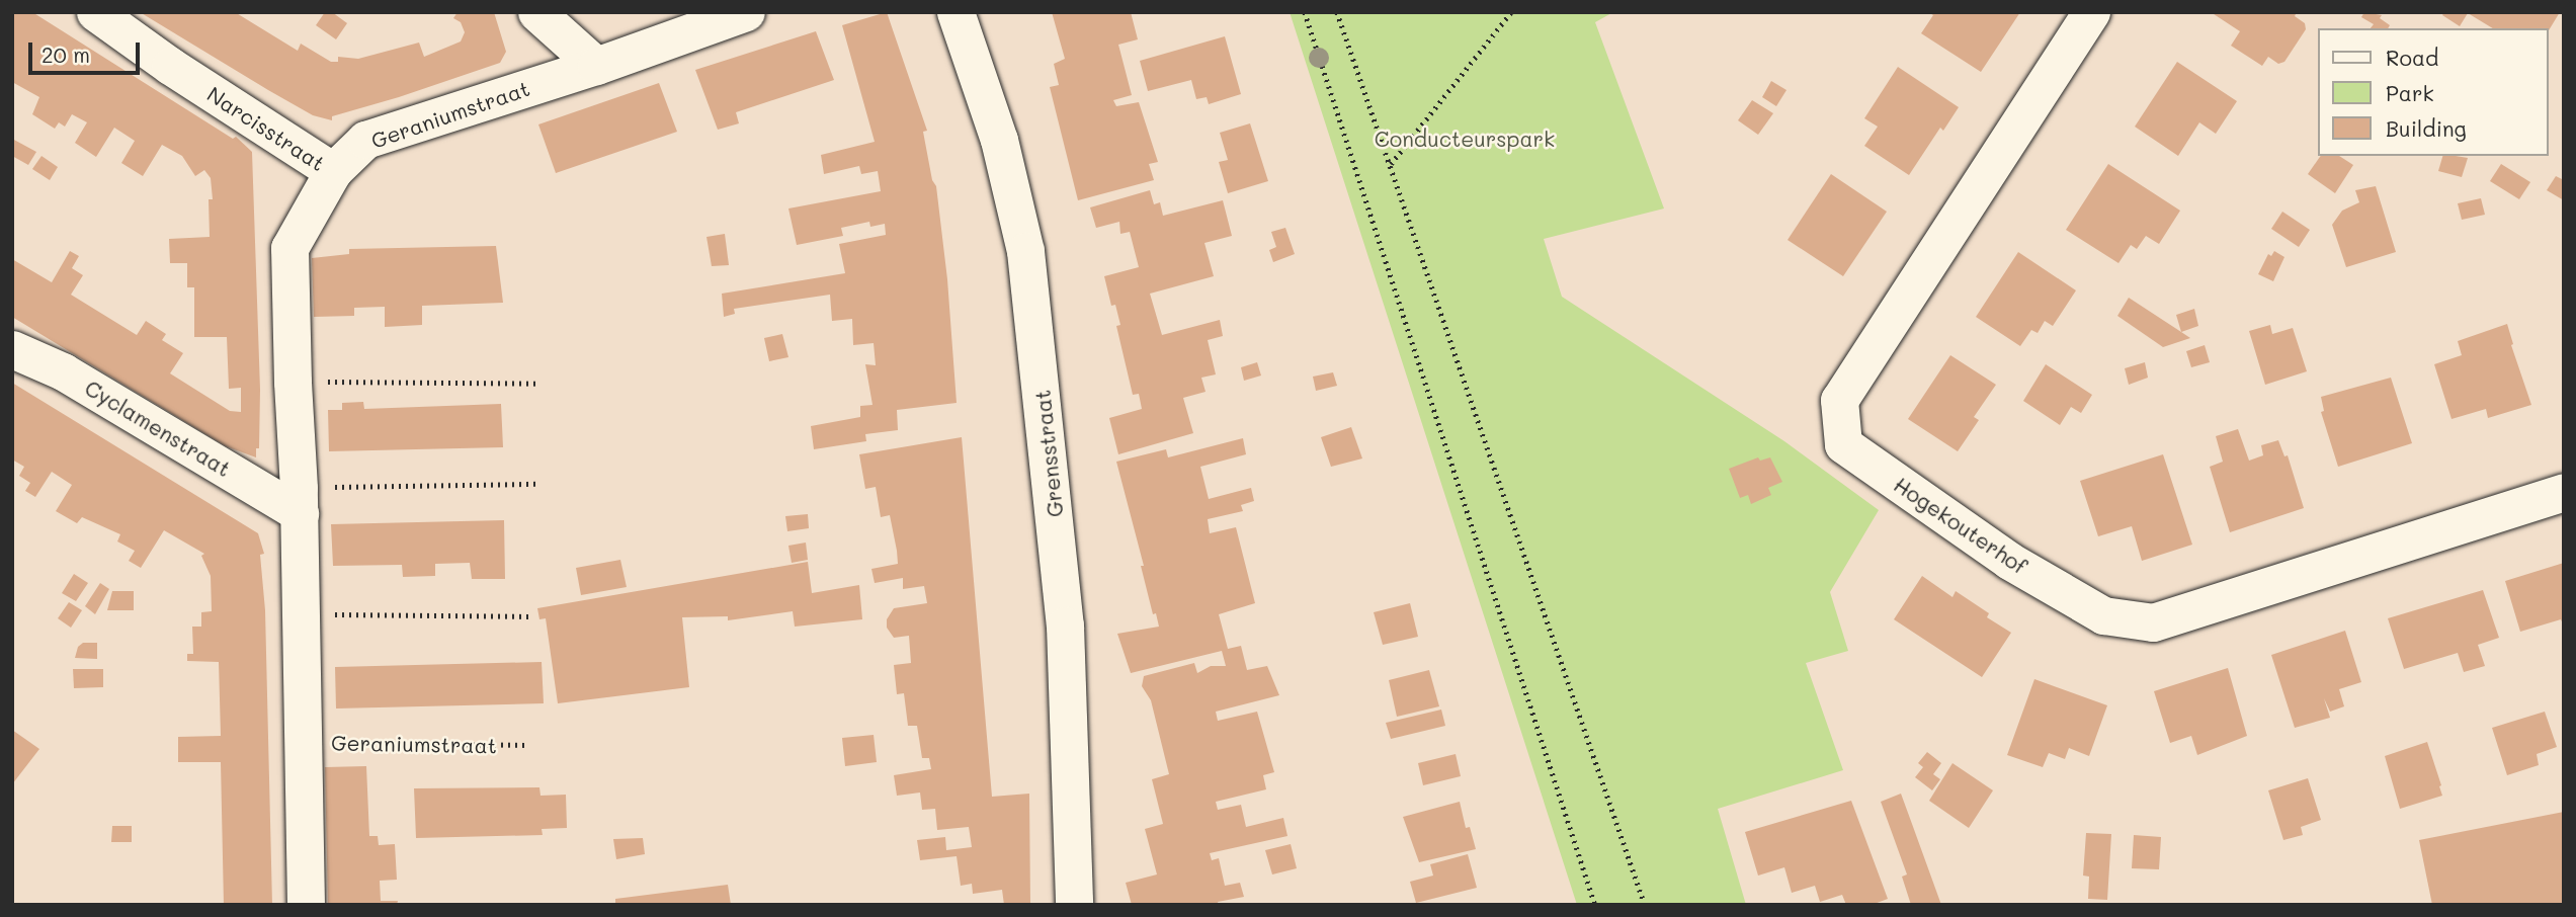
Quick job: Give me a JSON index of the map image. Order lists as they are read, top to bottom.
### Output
{
  "streets": {
    "street": [
      "Geraniumstraat",
      "Narcisstraat",
      "Cyclamenstraat",
      "Grensstraat",
      "Hogekouterhof"
    ]
  },
  "crossings": [
    ["Geraniumstraat", "Narcisstraat"],
    ["Geraniumstraat", "Cyclamenstraat"]
  ],
  "parks": ["Conducteurspark"],
  "legend": ["Road", "Park", "Building"],
  "scale_bar": "20 m"
}
